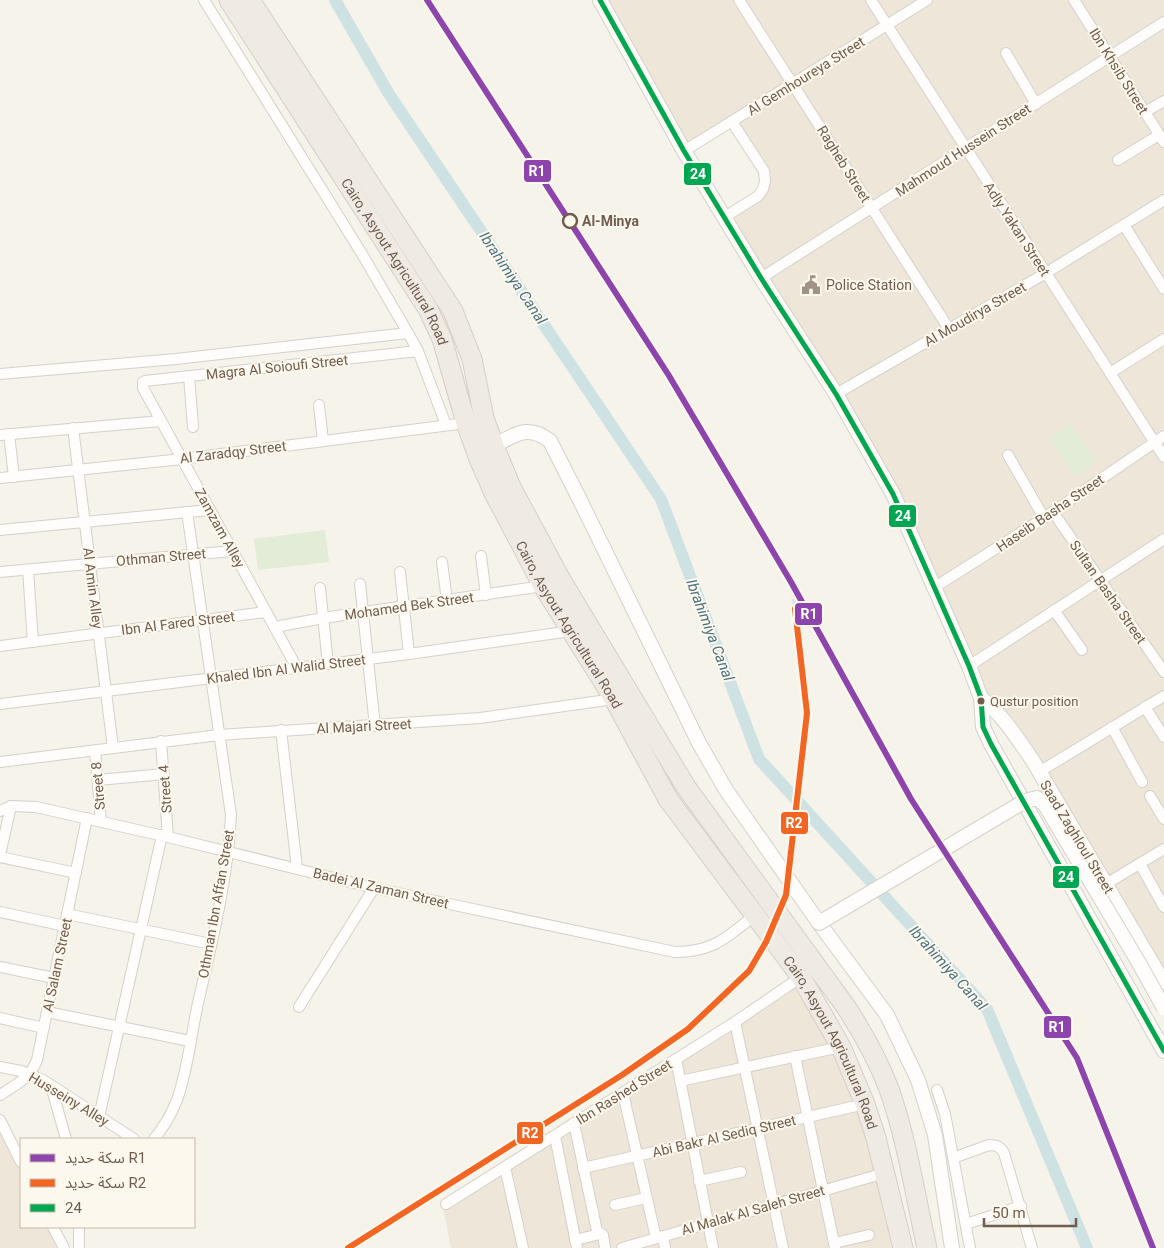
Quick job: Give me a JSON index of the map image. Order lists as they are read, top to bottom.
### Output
{
  "streets": {
    "highway": ["Cairo, Asyout Agricultural Road"],
    "main road": ["Saad Zaghloul Street"],
    "street": [
      "Ibn Khsib Street",
      "Al Gemhoureya Street",
      "Mahmoud Hussein Street",
      "Ragheb Street",
      "Adly Yakan Street",
      "Al Moudirya Street",
      "Magra Al Soioufi Street",
      "Al Zaradqy Street",
      "Haseib Basha Street",
      "Zamzam Alley",
      "Othman Street",
      "Al Amin Alley",
      "Sultan Basha Street",
      "Mohamed Bek Street",
      "Ibn Al Fared Street",
      "Khaled Ibn Al Walid Street",
      "Al Majari Street",
      "Street 8",
      "Street 4",
      "Badei Al Zaman Street",
      "Othman Ibn Affan Street",
      "Al Salam Street",
      "Ibn Rashed Street",
      "Husseiny Alley",
      "Abi Bakr Al Sediq Street",
      "Al Malak Al Saleh Street"
    ]
  },
  "crossings": [
    ["Ibn Khsib Street", "Mahmoud Hussein Street"],
    ["Al Gemhoureya Street", "Ragheb Street"],
    ["Al Gemhoureya Street", "Adly Yakan Street"],
    ["Al Gemhoureya Street", "Saad Zaghloul Street"],
    ["Mahmoud Hussein Street", "Ragheb Street"],
    ["Mahmoud Hussein Street", "Adly Yakan Street"],
    ["Mahmoud Hussein Street", "Saad Zaghloul Street"],
    ["Ragheb Street", "Al Moudirya Street"],
    ["Adly Yakan Street", "Al Moudirya Street"],
    ["Adly Yakan Street", "Haseib Basha Street"],
    ["Cairo, Asyout Agricultural Road", "Magra Al Soioufi Street"],
    ["Cairo, Asyout Agricultural Road", "Al Zaradqy Street"],
    ["Cairo, Asyout Agricultural Road", "Mohamed Bek Street"],
    ["Cairo, Asyout Agricultural Road", "Khaled Ibn Al Walid Street"],
    ["Cairo, Asyout Agricultural Road", "Al Majari Street"],
    ["Cairo, Asyout Agricultural Road", "Badei Al Zaman Street"],
    ["Cairo, Asyout Agricultural Road", "Ibn Rashed Street"],
    ["Cairo, Asyout Agricultural Road", "Abi Bakr Al Sediq Street"],
    ["Cairo, Asyout Agricultural Road", "Al Malak Al Saleh Street"],
    ["Al Moudirya Street", "Saad Zaghloul Street"],
    ["Magra Al Soioufi Street", "Zamzam Alley"],
    ["Al Zaradqy Street", "Zamzam Alley"],
    ["Al Zaradqy Street", "Al Amin Alley"],
    ["Haseib Basha Street", "Sultan Basha Street"],
    ["Haseib Basha Street", "Saad Zaghloul Street"],
    ["Zamzam Alley", "Othman Street"],
    ["Zamzam Alley", "Mohamed Bek Street"],
    ["Zamzam Alley", "Ibn Al Fared Street"],
    ["Zamzam Alley", "Khaled Ibn Al Walid Street"],
    ["Othman Street", "Al Amin Alley"],
    ["Othman Street", "Othman Ibn Affan Street"],
    ["Al Amin Alley", "Ibn Al Fared Street"],
    ["Al Amin Alley", "Khaled Ibn Al Walid Street"],
    ["Al Amin Alley", "Al Majari Street"],
    ["Ibn Al Fared Street", "Othman Ibn Affan Street"],
    ["Khaled Ibn Al Walid Street", "Othman Ibn Affan Street"],
    ["Al Majari Street", "Street 8"],
    ["Al Majari Street", "Street 4"],
    ["Al Majari Street", "Othman Ibn Affan Street"],
    ["Street 8", "Badei Al Zaman Street"],
    ["Street 4", "Badei Al Zaman Street"],
    ["Street 4", "Husseiny Alley"],
    ["Badei Al Zaman Street", "Othman Ibn Affan Street"],
    ["Badei Al Zaman Street", "Al Salam Street"],
    ["Al Salam Street", "Husseiny Alley"]
  ],
  "water": ["Ibrahimiya Canal"],
  "places": {
    "other": ["Al-Minya", "Qustur position"],
    "public building": ["Police Station"]
  },
  "lines": ["rail line R1", "transit line 24", "rail line R2"],
  "legend": ["سكة حديد R1", "سكة حديد R2", "24"],
  "scale_bar": "50 m"
}
